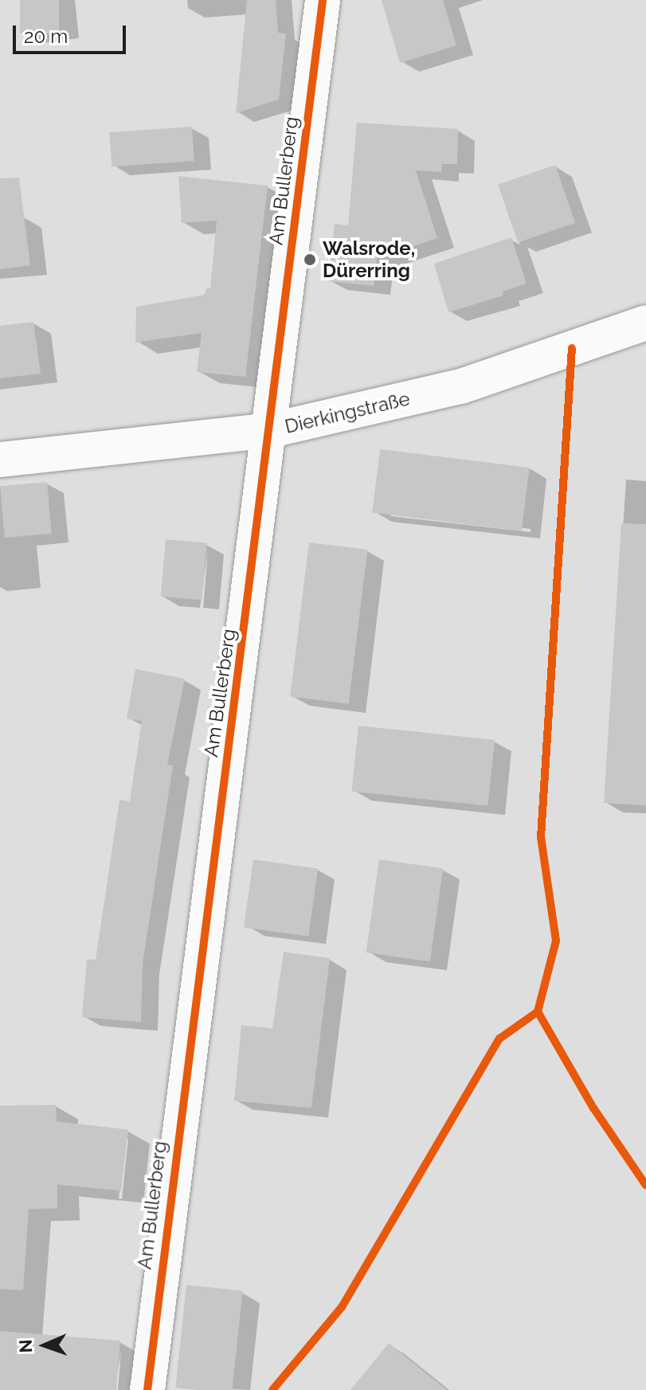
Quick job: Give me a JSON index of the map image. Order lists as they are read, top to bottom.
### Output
{
  "streets": {
    "street": ["Am Bullerberg", "Dierkingstraße"]
  },
  "crossings": [
    ["Am Bullerberg", "Dierkingstraße"]
  ],
  "places": ["Walsrode, Dürerring"],
  "scale_bar": "20 m",
  "north": "left"
}
